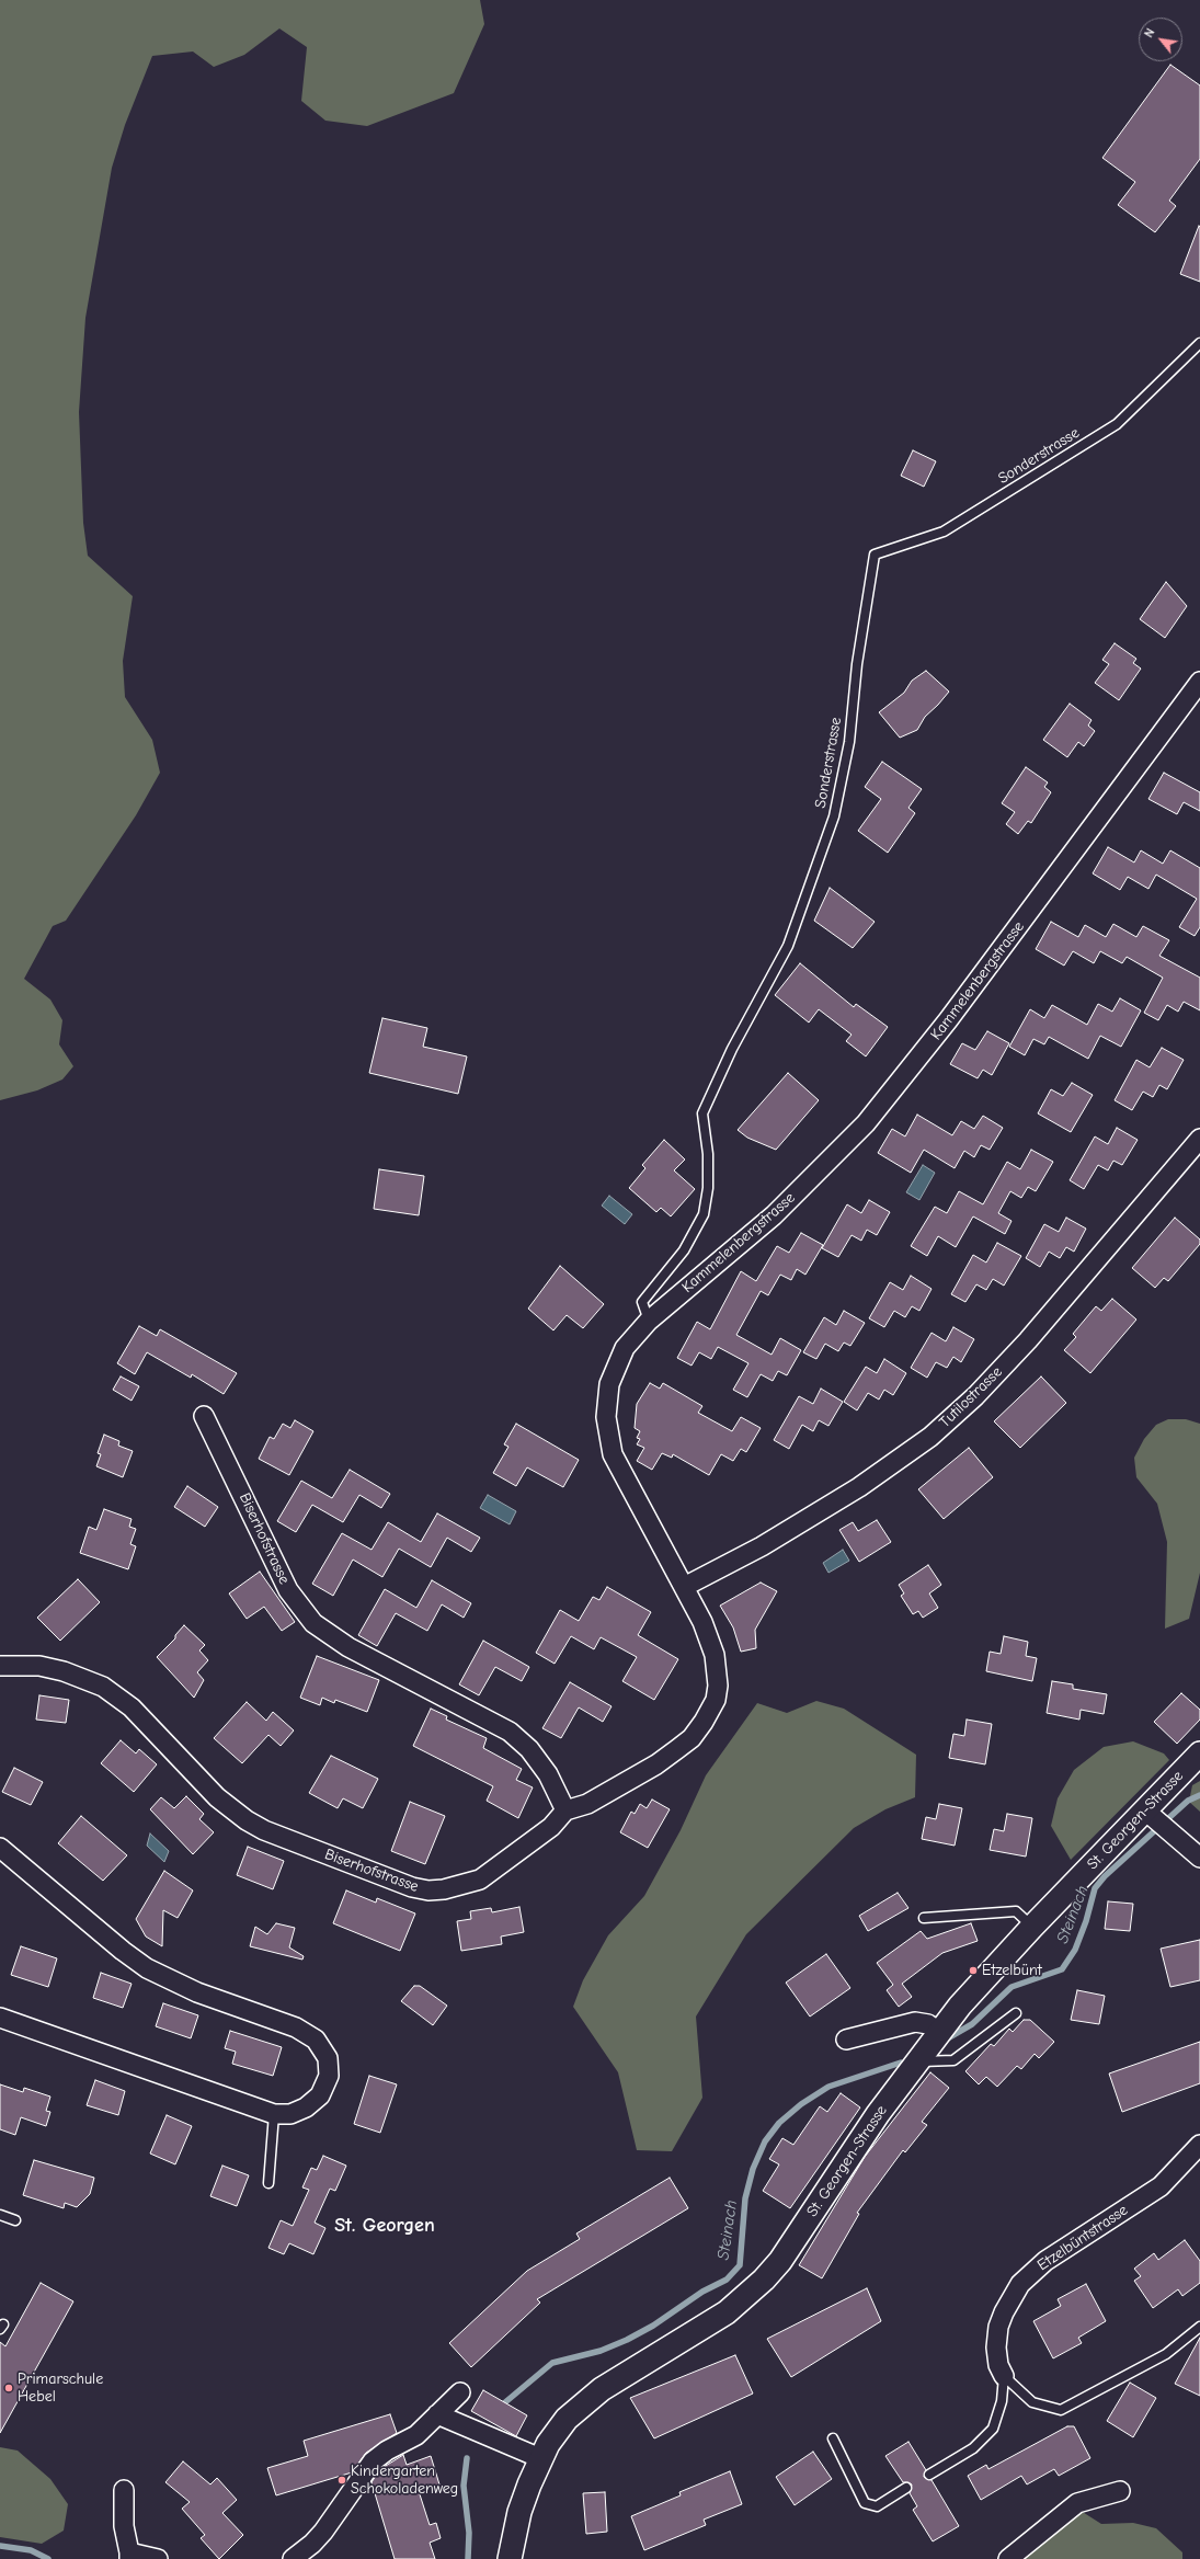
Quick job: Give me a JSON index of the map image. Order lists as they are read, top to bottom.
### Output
{
  "streets": {
    "street": [
      "Kammelenbergstrasse",
      "Tutilostrasse",
      "Biserhofstrasse",
      "St. Georgen-Strasse",
      "Etzelbüntstrasse"
    ],
    "lane": ["Sonderstrasse"]
  },
  "crossings": [
    ["Sonderstrasse", "Kammelenbergstrasse"],
    ["Kammelenbergstrasse", "Tutilostrasse"],
    ["Kammelenbergstrasse", "Biserhofstrasse"]
  ],
  "districts": ["St. Georgen"],
  "water": ["Steinach"],
  "places": ["Etzelbünt", "Primarschule Hebel", "Kindergarten Schokoladenweg"],
  "north": "top left"
}
